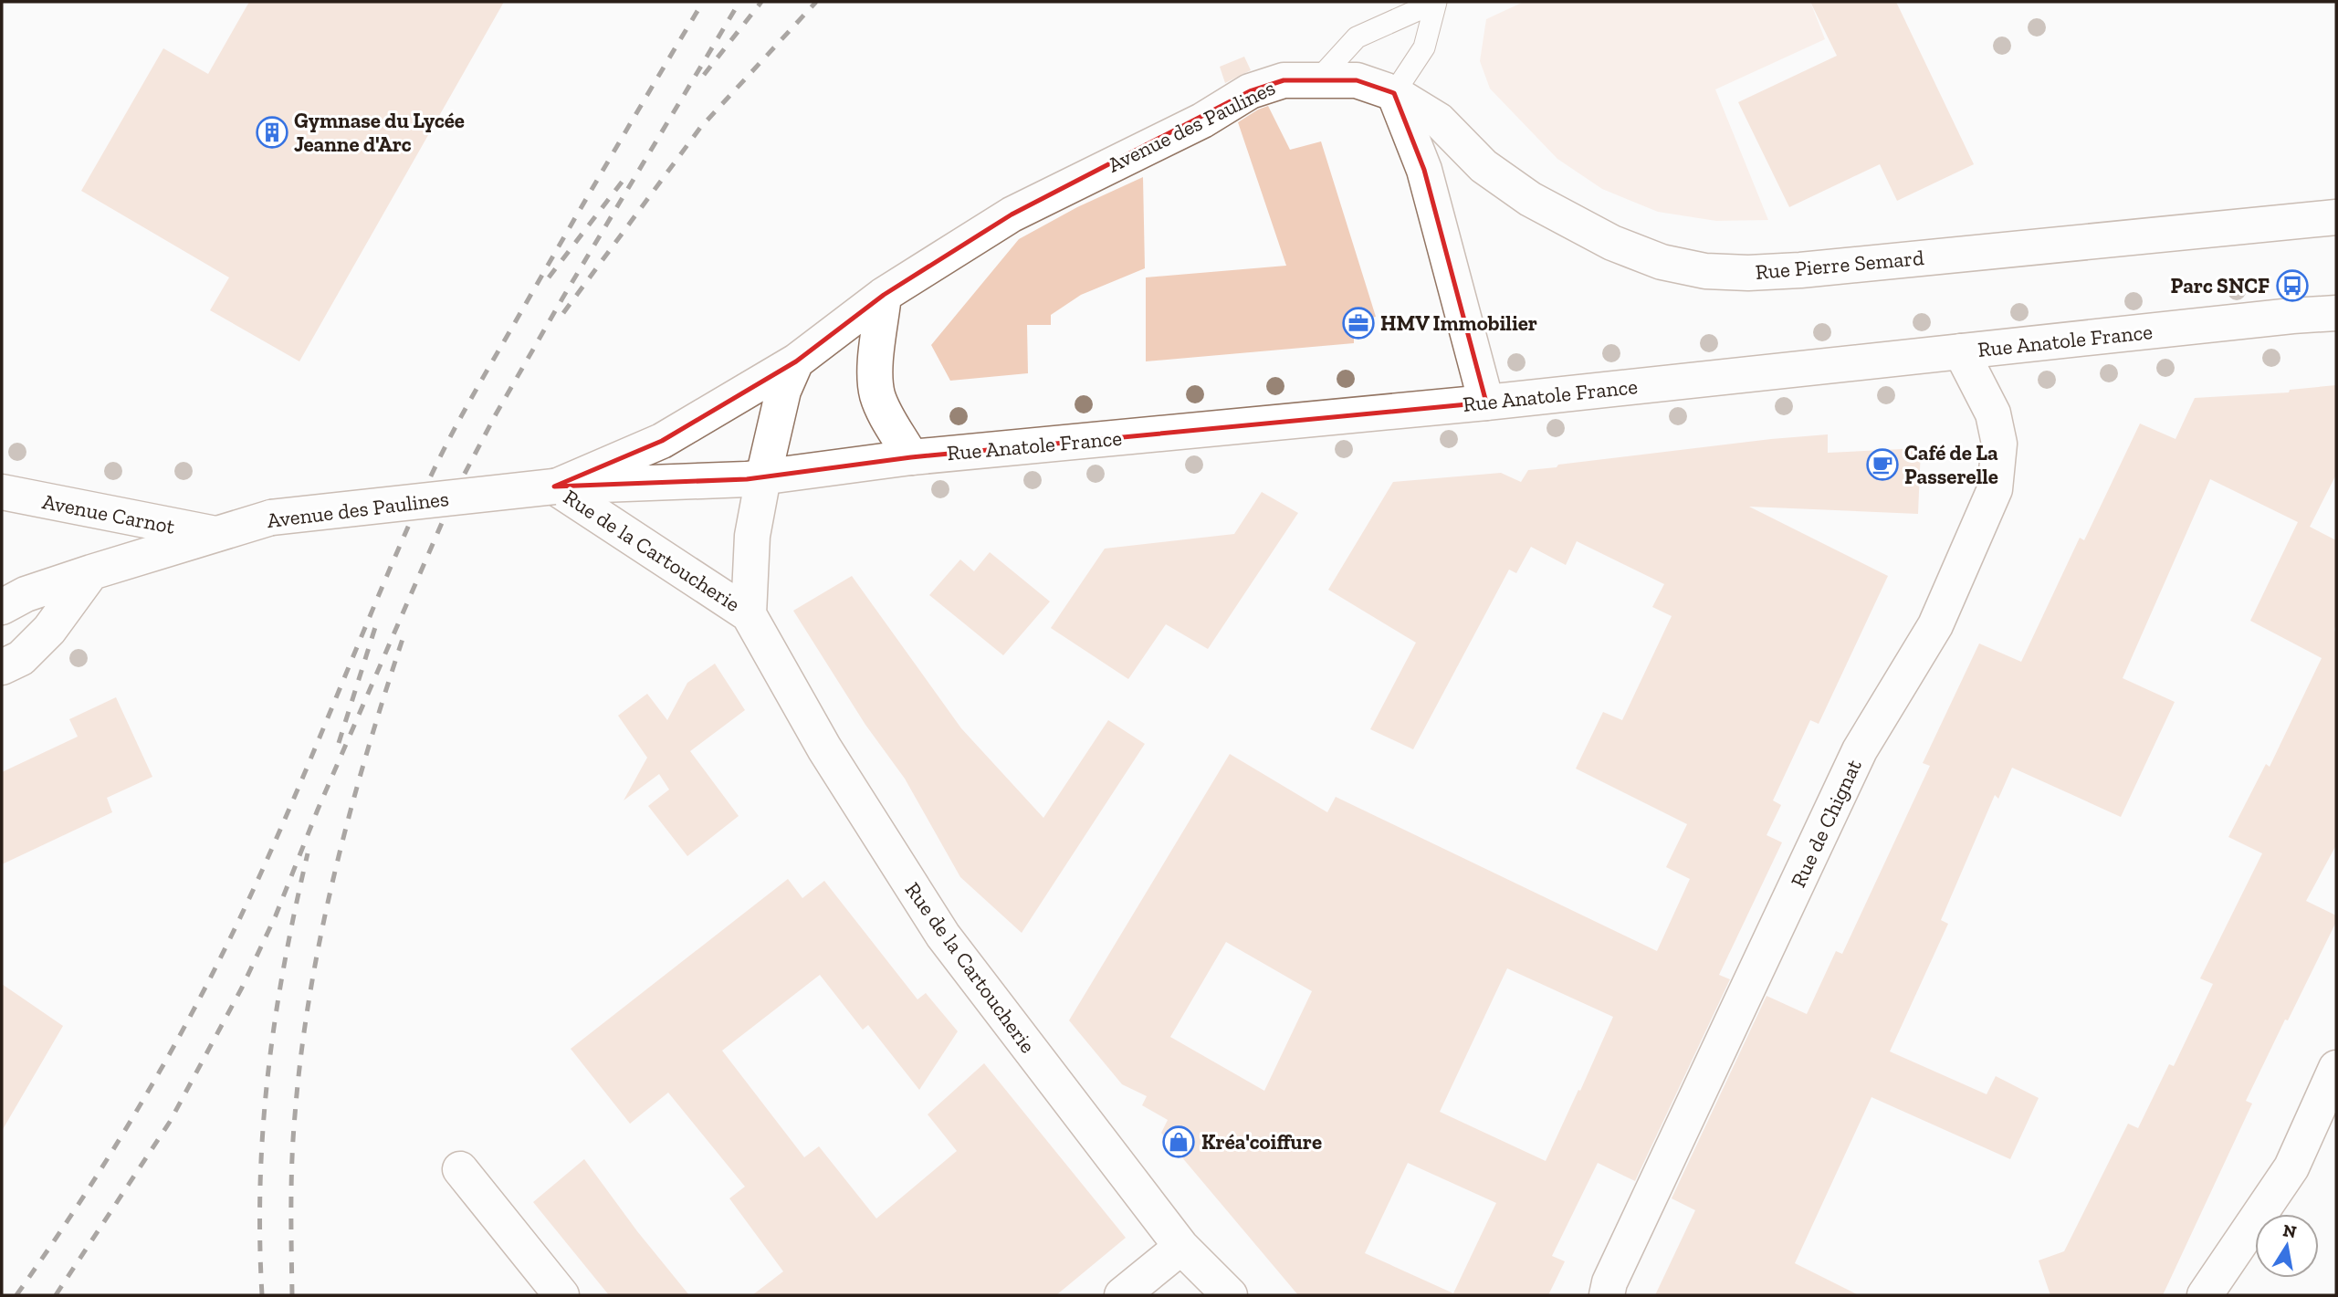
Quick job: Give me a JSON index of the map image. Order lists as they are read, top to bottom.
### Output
{
  "streets": {
    "main road": [
      "Avenue des Paulines",
      "Rue Pierre Semard",
      "Rue Anatole France",
      "Avenue Carnot",
      "Rue de la Cartoucherie",
      "Rue de Chignat"
    ]
  },
  "crossings": [
    ["Avenue des Paulines", "Rue Pierre Semard"],
    ["Avenue des Paulines", "Rue Anatole France"],
    ["Avenue des Paulines", "Avenue Carnot"],
    ["Avenue des Paulines", "Rue de la Cartoucherie"],
    ["Rue Anatole France", "Rue de la Cartoucherie"],
    ["Rue Anatole France", "Rue de Chignat"]
  ],
  "places": {
    "building": ["Gymnase du Lycée Jeanne d'Arc"],
    "bus stop": ["Parc SNCF"],
    "office": ["HMV Immobilier"],
    "cafe": ["Café de La Passerelle"],
    "shop": ["Kréa'coiffure"]
  },
  "north": "top"
}
